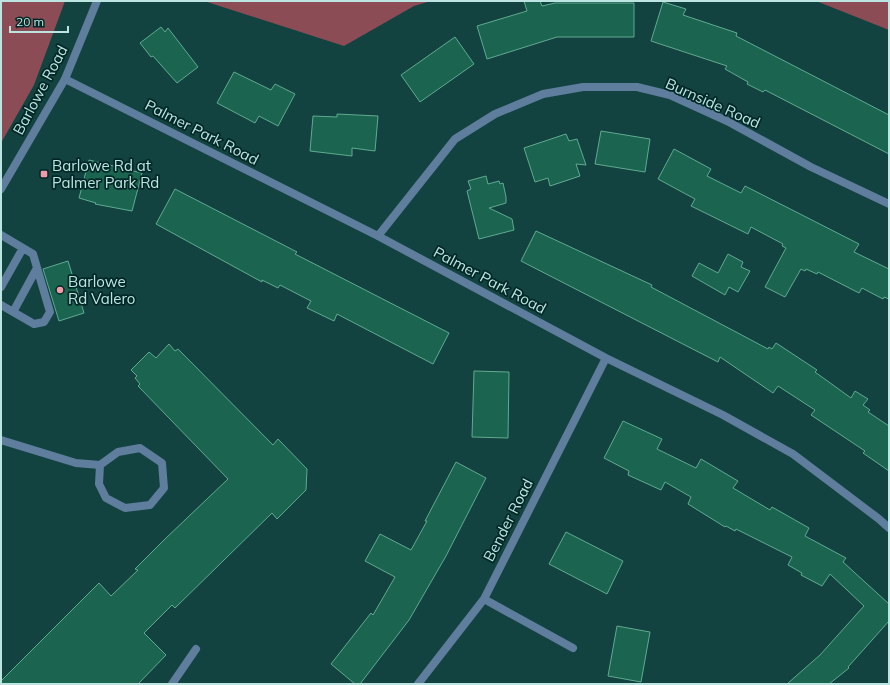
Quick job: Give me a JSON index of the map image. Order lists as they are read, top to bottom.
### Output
{
  "streets": {
    "street": [
      "Barlowe Road",
      "Burnside Road",
      "Palmer Park Road",
      "Bender Road"
    ]
  },
  "crossings": [
    ["Barlowe Road", "Palmer Park Road"],
    ["Burnside Road", "Palmer Park Road"],
    ["Palmer Park Road", "Bender Road"]
  ],
  "places": {
    "transit": ["Barlowe Rd at Palmer Park Rd"],
    "other": ["Barlowe Rd Valero"]
  },
  "scale_bar": "20 m"
}
